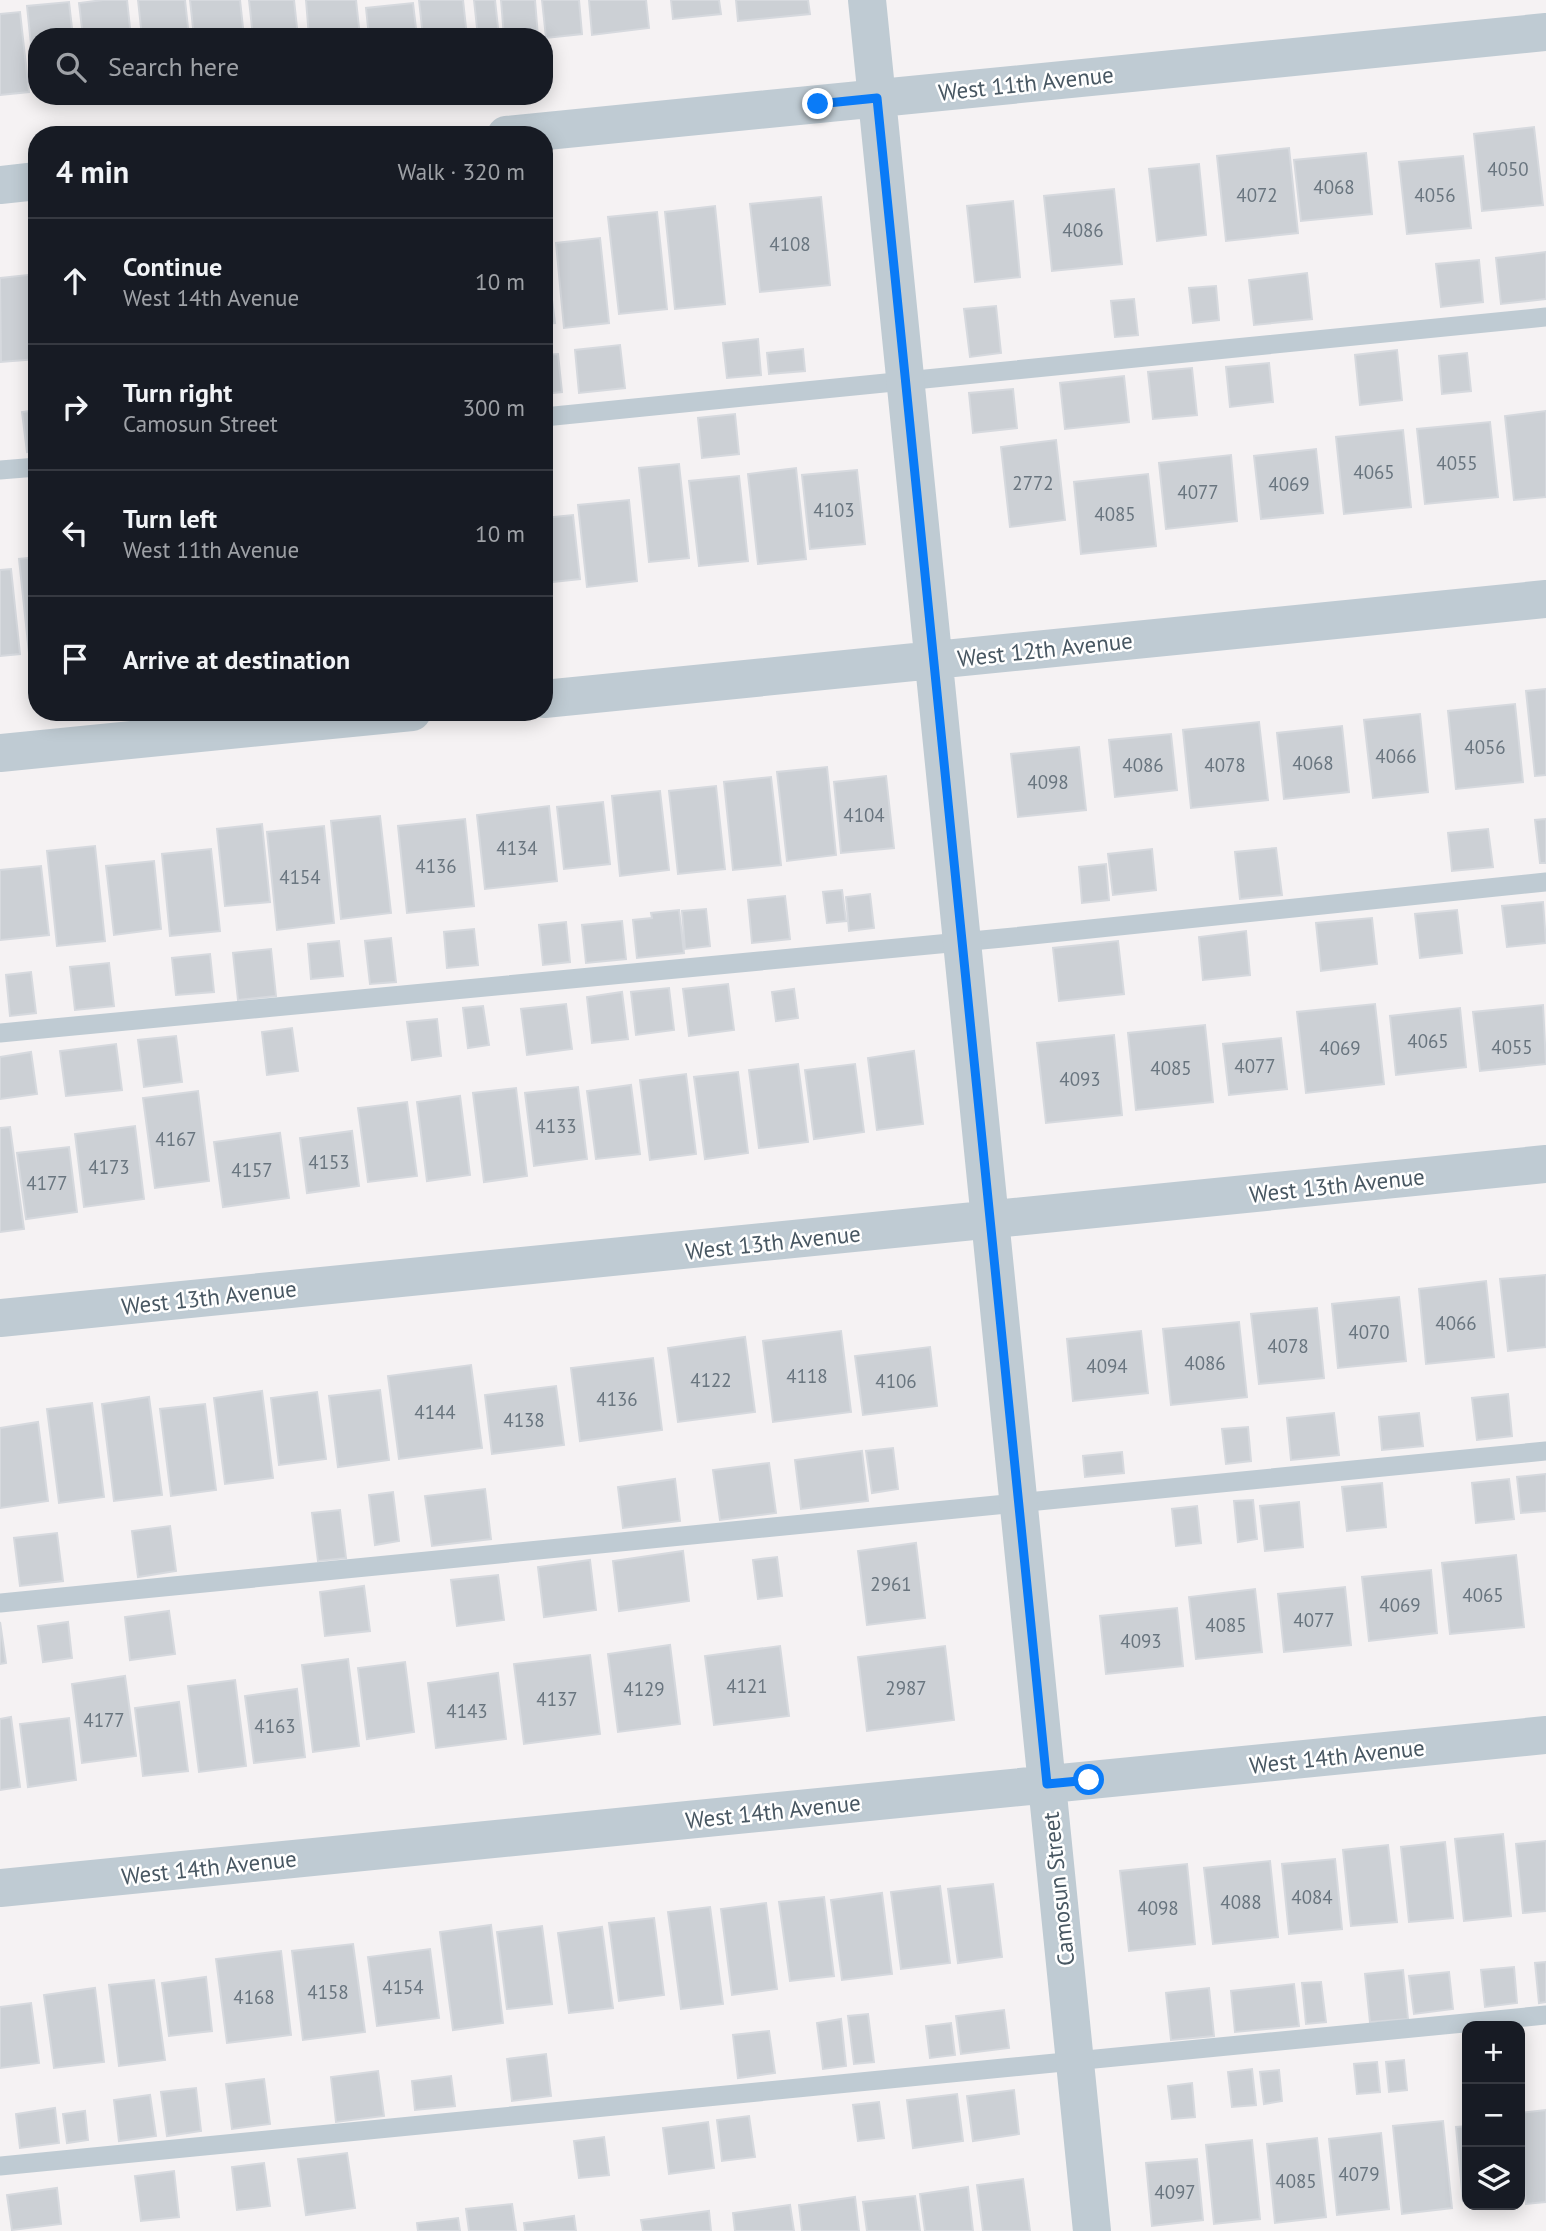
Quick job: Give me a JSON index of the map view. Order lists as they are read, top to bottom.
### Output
{
  "streets": {
    "street": [
      "West 11th Avenue",
      "West 12th Avenue",
      "West 13th Avenue",
      "West 14th Avenue",
      "Camosun Street"
    ]
  },
  "crossings": [
    ["West 11th Avenue", "Camosun Street"],
    ["West 12th Avenue", "Camosun Street"],
    ["West 13th Avenue", "Camosun Street"],
    ["West 14th Avenue", "Camosun Street"]
  ],
  "house_numbers": [
    "4050",
    "4068",
    "4072",
    "4056",
    "4086",
    "4108",
    "4055",
    "4065",
    "2772",
    "4069",
    "4077",
    "4103",
    "4085",
    "4056",
    "4066",
    "4068",
    "4086",
    "4078",
    "4098",
    "4104",
    "4134",
    "4136",
    "4154",
    "4065",
    "4055",
    "4069",
    "4077",
    "4085",
    "4093",
    "4133",
    "4167",
    "4153",
    "4173",
    "4157",
    "4177",
    "4066",
    "4070",
    "4078",
    "4086",
    "4094",
    "4118",
    "4122",
    "4106",
    "4136",
    "4144",
    "4138",
    "2961",
    "4065",
    "4069",
    "4077",
    "4085",
    "4093",
    "4121",
    "2987",
    "4129",
    "4137",
    "4143",
    "4177",
    "4163",
    "4084",
    "4088",
    "4098",
    "4154",
    "4158",
    "4168",
    "4079",
    "4085",
    "4097"
  ],
  "page": {
    "search": "Search here",
    "heading": ["4 min", "Walk · 320 m"],
    "list": [
      ["Continue", "West 14th Avenue", "10 m"],
      ["Turn right", "Camosun Street", "300 m"],
      ["Turn left", "West 11th Avenue", "10 m"],
      "Arrive at destination"
    ],
    "map_buttons": ["+", "−"]
  }
}
